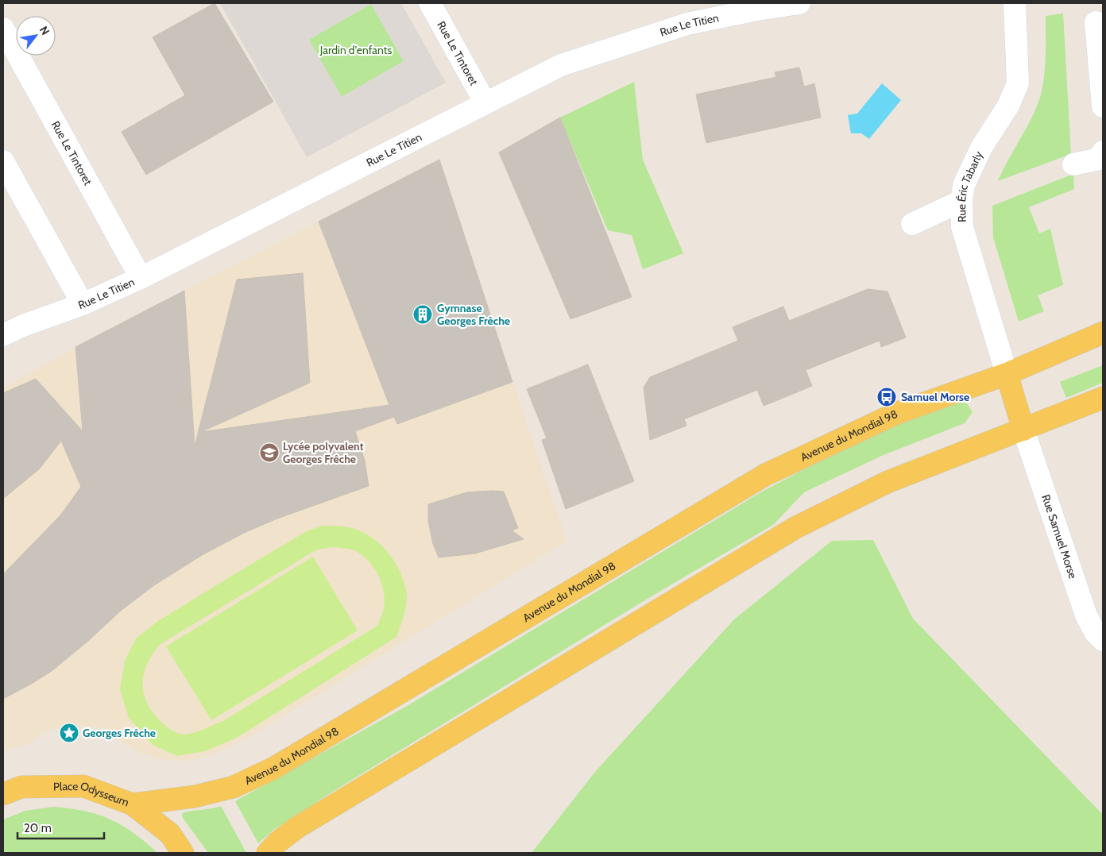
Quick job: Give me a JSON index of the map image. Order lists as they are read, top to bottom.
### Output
{
  "streets": {
    "main road": ["Avenue du Mondial 98", "Place Odysseum"],
    "street": [
      "Rue Le Titien",
      "Rue Le Tintoret",
      "Rue Éric Tabarly",
      "Rue Samuel Morse"
    ]
  },
  "crossings": [
    ["Rue Le Titien", "Rue Le Tintoret"],
    ["Rue Éric Tabarly", "Avenue du Mondial 98"],
    ["Avenue du Mondial 98", "Place Odysseum"]
  ],
  "parks": ["Jardin d'enfants"],
  "places": {
    "building": ["Gymnase Georges Frêche"],
    "bus stop": ["Samuel Morse"],
    "school or university": ["Lycée polyvalent Georges Frêche"],
    "place": ["Georges Frêche"]
  },
  "scale_bar": "20 m",
  "north": "top right"
}
